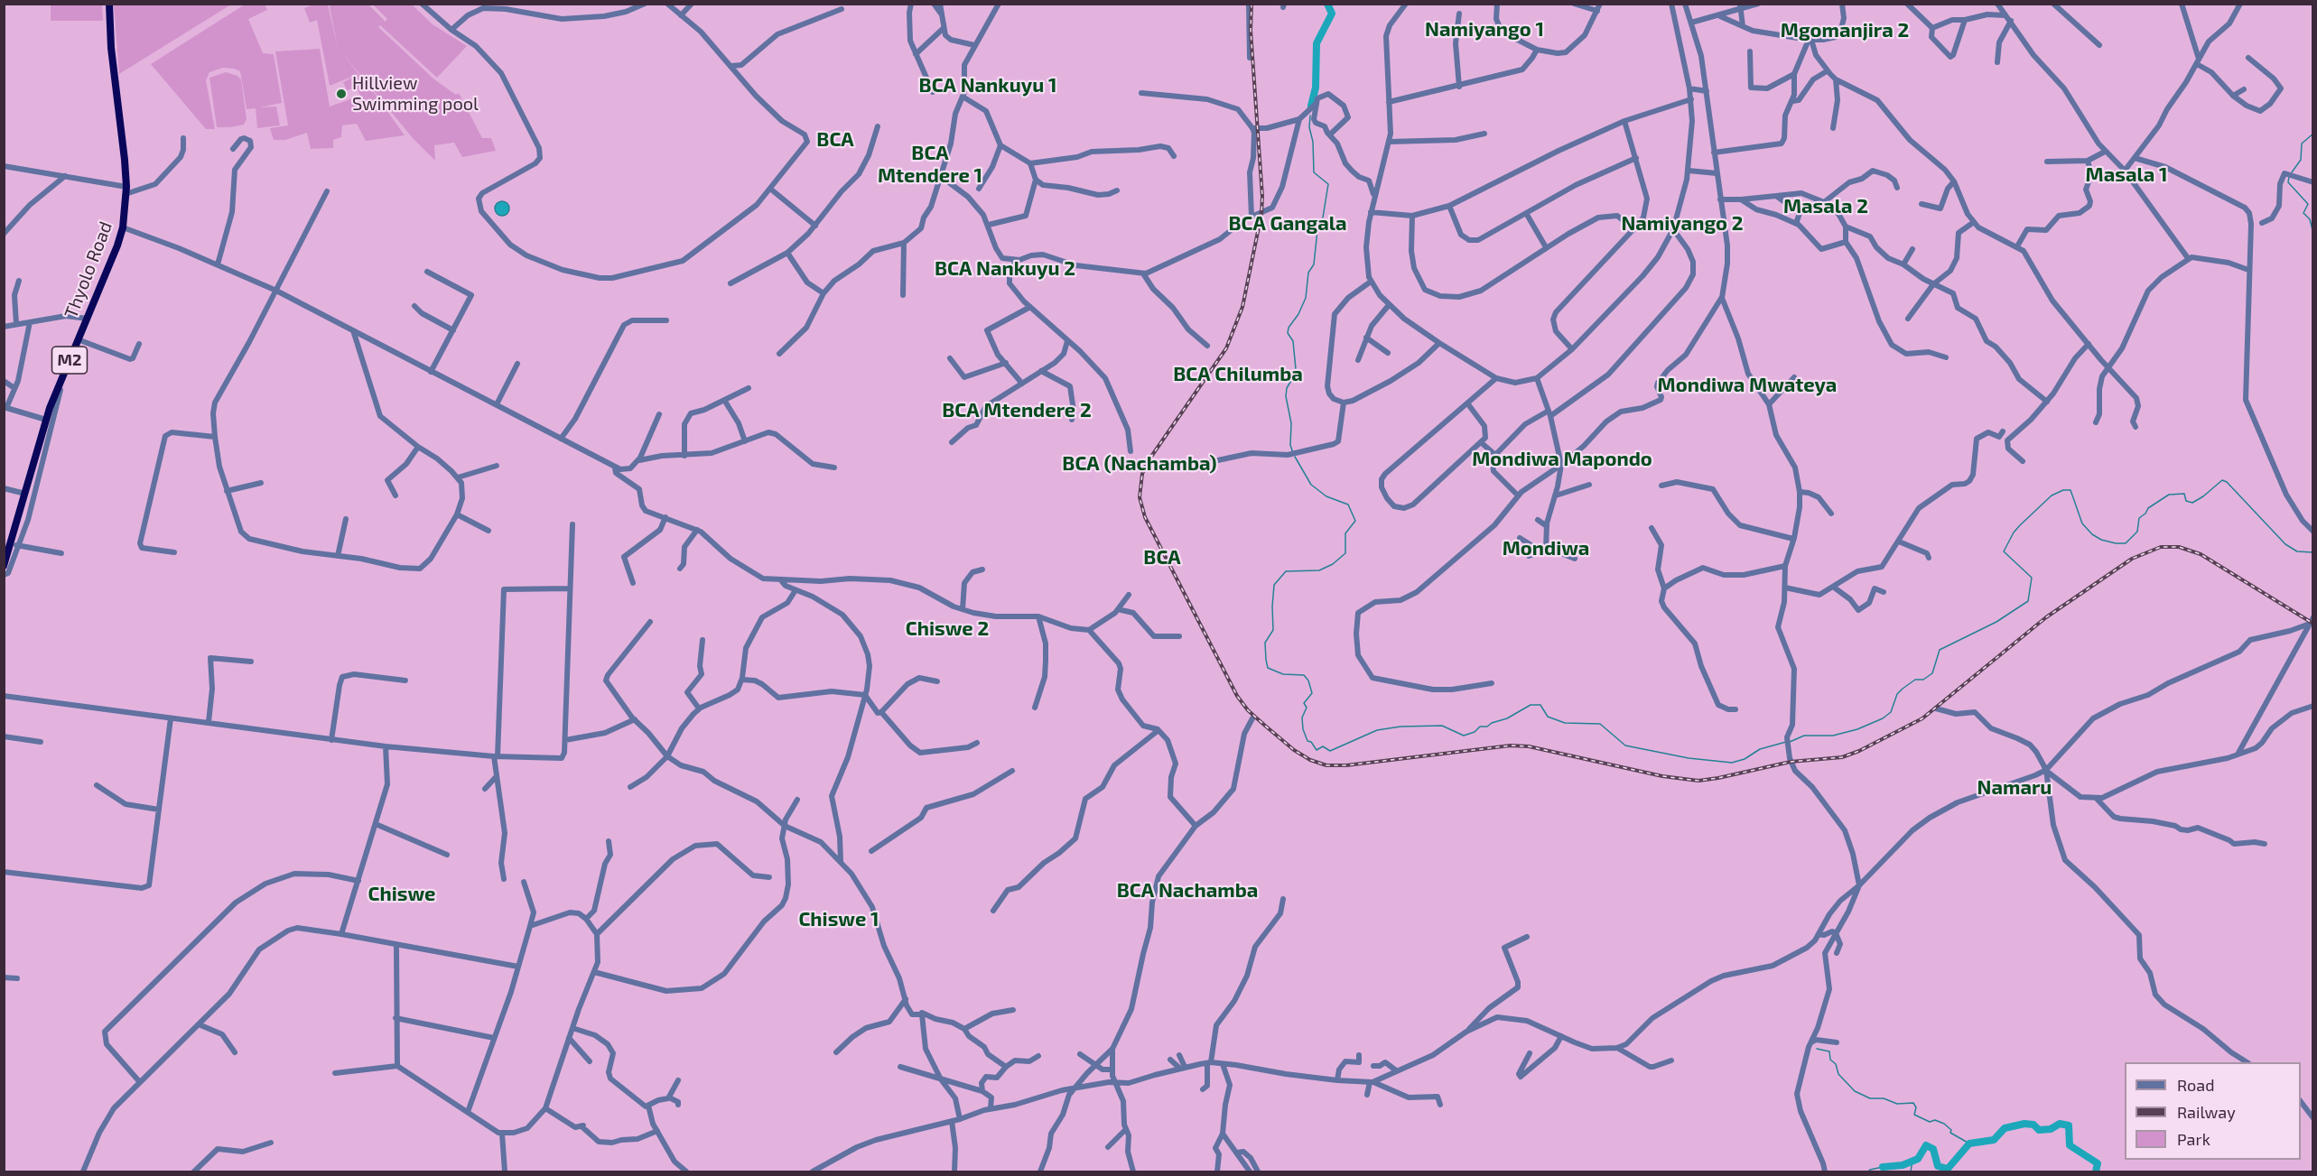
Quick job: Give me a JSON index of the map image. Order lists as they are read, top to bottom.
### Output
{
  "streets": {
    "highway": ["Thyolo Road", "M2"]
  },
  "districts": [
    "Namiyango 1",
    "Mgomanjira 2",
    "BCA Nankuyu 1",
    "BCA",
    "BCA Mtendere 1",
    "Masala 1",
    "Masala 2",
    "BCA Gangala",
    "Namiyango 2",
    "BCA Nankuyu 2",
    "BCA Chilumba",
    "Mondiwa Mwateya",
    "BCA Mtendere 2",
    "Mondiwa Mapondo",
    "BCA (Nachamba)",
    "Mondiwa",
    "BCA",
    "Chiswe 2",
    "Namaru",
    "BCA Nachamba",
    "Chiswe",
    "Chiswe 1"
  ],
  "places": ["Hillview Swimming pool"],
  "legend": ["Road", "Railway", "Park"]
}
